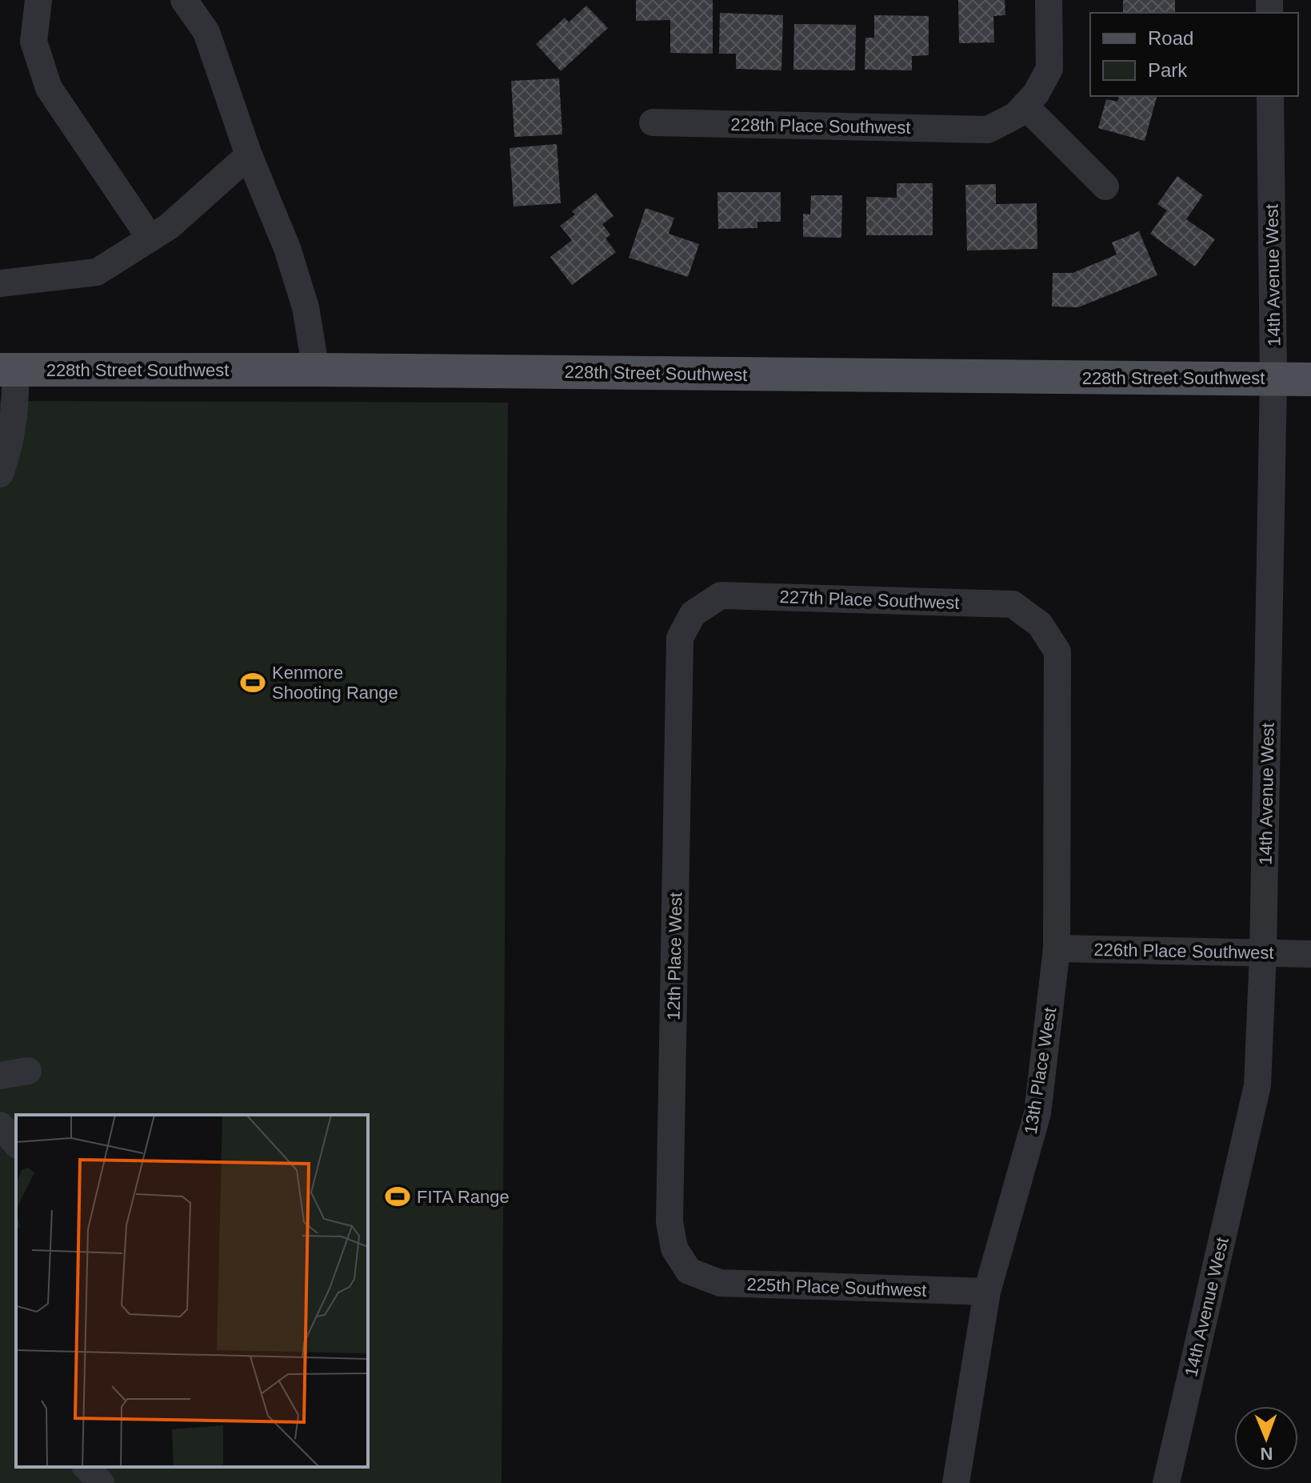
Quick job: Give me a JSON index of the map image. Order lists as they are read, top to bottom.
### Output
{
  "streets": {
    "main road": ["228th Street Southwest"],
    "street": [
      "228th Place Southwest",
      "14th Avenue West",
      "227th Place Southwest",
      "226th Place Southwest",
      "12th Place West",
      "13th Place West",
      "225th Place Southwest"
    ]
  },
  "crossings": [
    ["14th Avenue West", "228th Street Southwest"],
    ["14th Avenue West", "226th Place Southwest"],
    ["227th Place Southwest", "12th Place West"],
    ["227th Place Southwest", "13th Place West"],
    ["226th Place Southwest", "13th Place West"],
    ["12th Place West", "225th Place Southwest"],
    ["13th Place West", "225th Place Southwest"]
  ],
  "places": {
    "sports": ["Kenmore Shooting Range", "FITA Range"]
  },
  "legend": ["Road", "Park"],
  "north": "bottom"
}
